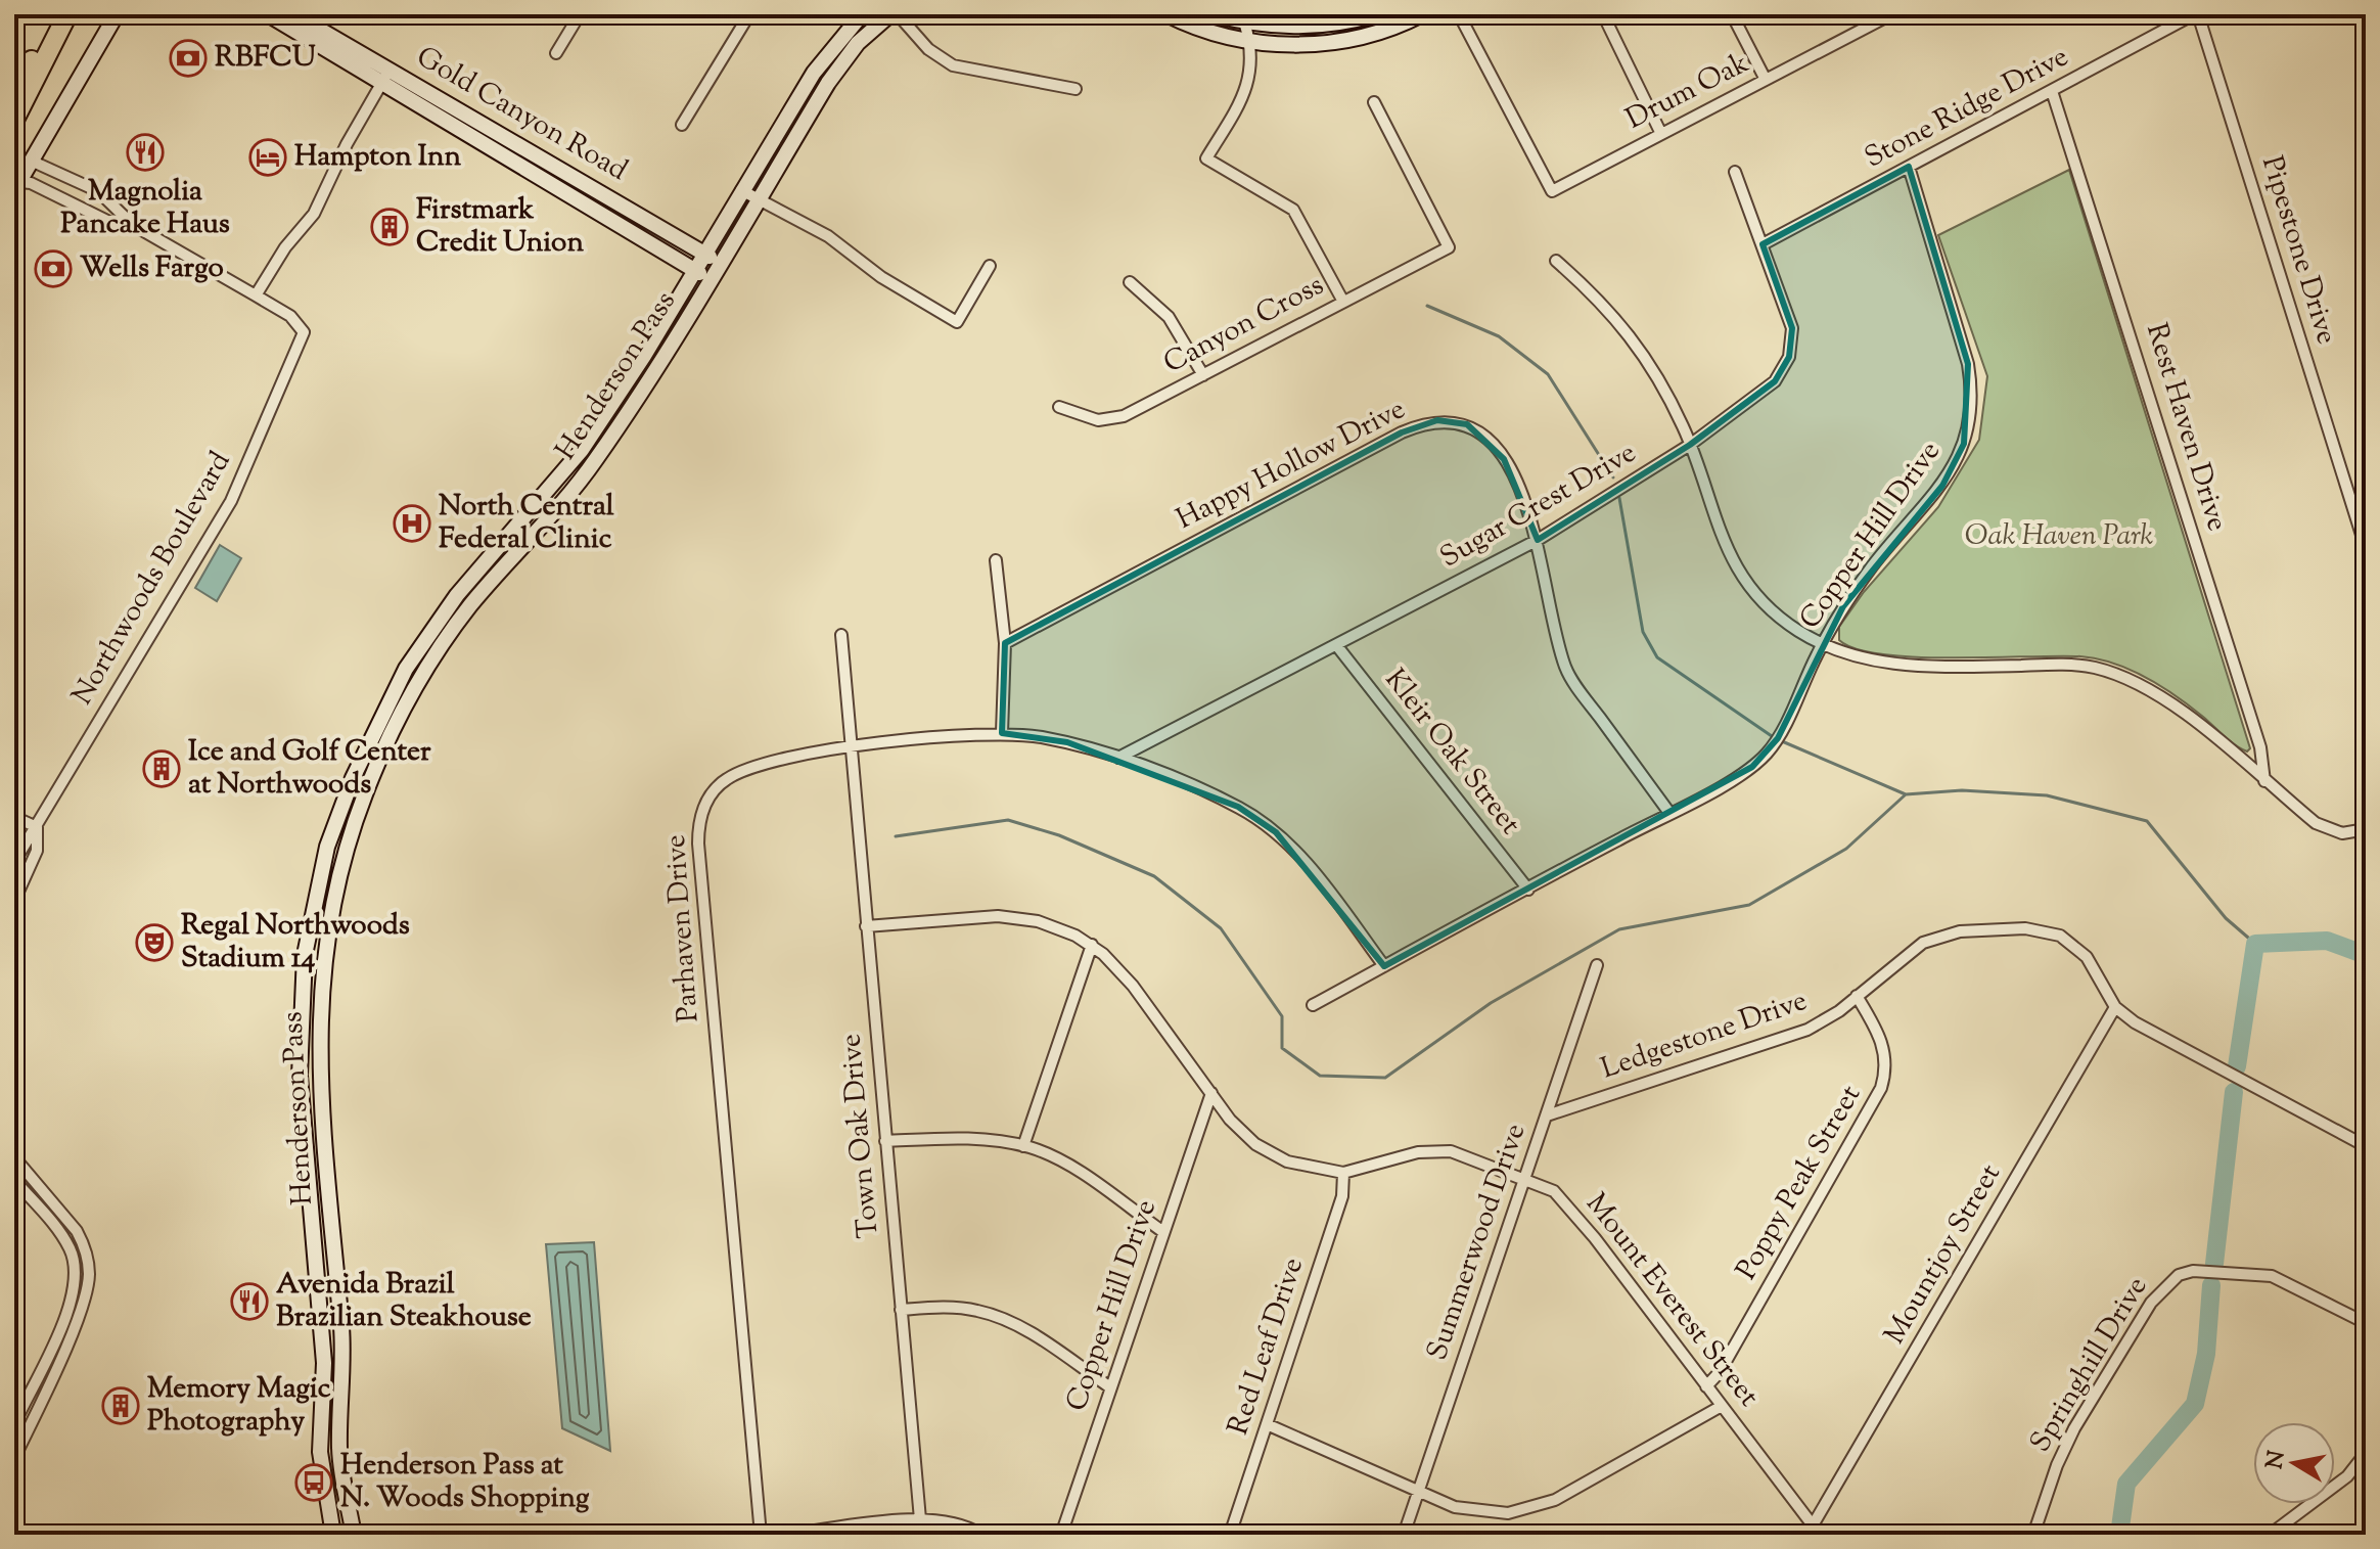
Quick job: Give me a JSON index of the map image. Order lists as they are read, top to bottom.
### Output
{
  "streets": {
    "street": [
      "Drum Oak",
      "Stone Ridge Drive",
      "Gold Canyon Road",
      "Pipestone Drive",
      "Canyon Cross",
      "Henderson Pass",
      "Rest Haven Drive",
      "Happy Hollow Drive",
      "Sugar Crest Drive",
      "Copper Hill Drive",
      "Northwoods Boulevard",
      "Kleir Oak Street",
      "Parhaven Drive",
      "Ledgestone Drive",
      "Town Oak Drive",
      "Poppy Peak Street",
      "Summerwood Drive",
      "Mountjoy Street",
      "Mount Everest Street",
      "Red Leaf Drive",
      "Springhill Drive"
    ]
  },
  "crossings": [
    ["Stone Ridge Drive", "Pipestone Drive"],
    ["Stone Ridge Drive", "Rest Haven Drive"],
    ["Stone Ridge Drive", "Sugar Crest Drive"],
    ["Stone Ridge Drive", "Copper Hill Drive"],
    ["Gold Canyon Road", "Henderson Pass"],
    ["Happy Hollow Drive", "Sugar Crest Drive"],
    ["Happy Hollow Drive", "Copper Hill Drive"],
    ["Sugar Crest Drive", "Kleir Oak Street"],
    ["Sugar Crest Drive", "Parhaven Drive"],
    ["Copper Hill Drive", "Kleir Oak Street"],
    ["Copper Hill Drive", "Parhaven Drive"],
    ["Copper Hill Drive", "Mount Everest Street"],
    ["Parhaven Drive", "Town Oak Drive"],
    ["Ledgestone Drive", "Poppy Peak Street"],
    ["Ledgestone Drive", "Summerwood Drive"],
    ["Ledgestone Drive", "Mountjoy Street"],
    ["Town Oak Drive", "Mount Everest Street"],
    ["Poppy Peak Street", "Mount Everest Street"],
    ["Summerwood Drive", "Mount Everest Street"],
    ["Mountjoy Street", "Mount Everest Street"],
    ["Mount Everest Street", "Red Leaf Drive"]
  ],
  "parks": ["Oak Haven Park"],
  "places": {
    "bank": ["RBFCU", "Wells Fargo"],
    "restaurant": ["Magnolia Pancake Haus", "Avenida Brazil Brazilian Steakhouse"],
    "hotel": ["Hampton Inn"],
    "building": ["Firstmark Credit Union", "Ice and Golf Center at Northwoods", "Memory Magic Photography"],
    "hospital": ["North Central Federal Clinic"],
    "theatre": ["Regal Northwoods Stadium 14"],
    "bus stop": ["Henderson Pass at N. Woods Shopping"]
  },
  "north": "left"
}
